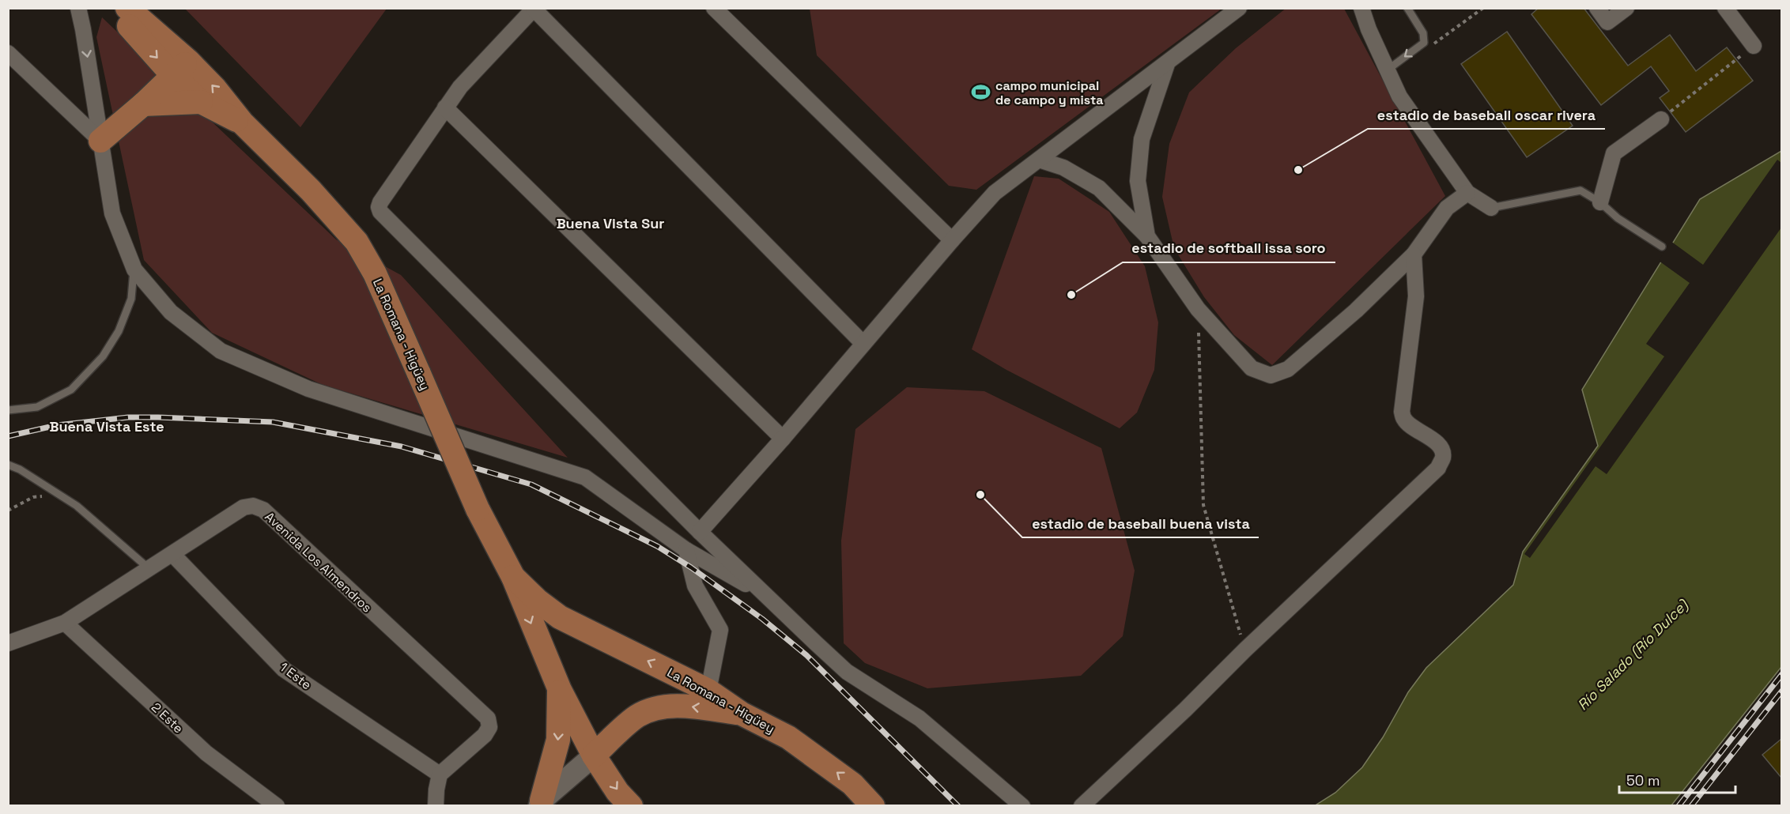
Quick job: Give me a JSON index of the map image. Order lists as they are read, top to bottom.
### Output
{
  "streets": {
    "main road": ["La Romana - Higüey"],
    "street": ["Avenida Los Almendros", "1 Este", "2 Este"]
  },
  "crossings": [
    ["Avenida Los Almendros", "1 Este"],
    ["Avenida Los Almendros", "2 Este"]
  ],
  "districts": ["Buena Vista Sur", "Buena Vista Este"],
  "water": ["Río Salado (Río Dulce)"],
  "places": {
    "sports": ["campo municipal de campo y mista"],
    "other": ["estadio de baseball oscar rivera", "estadio de softball issa soro", "estadio de baseball buena vista"]
  },
  "scale_bar": "50 m"
}
